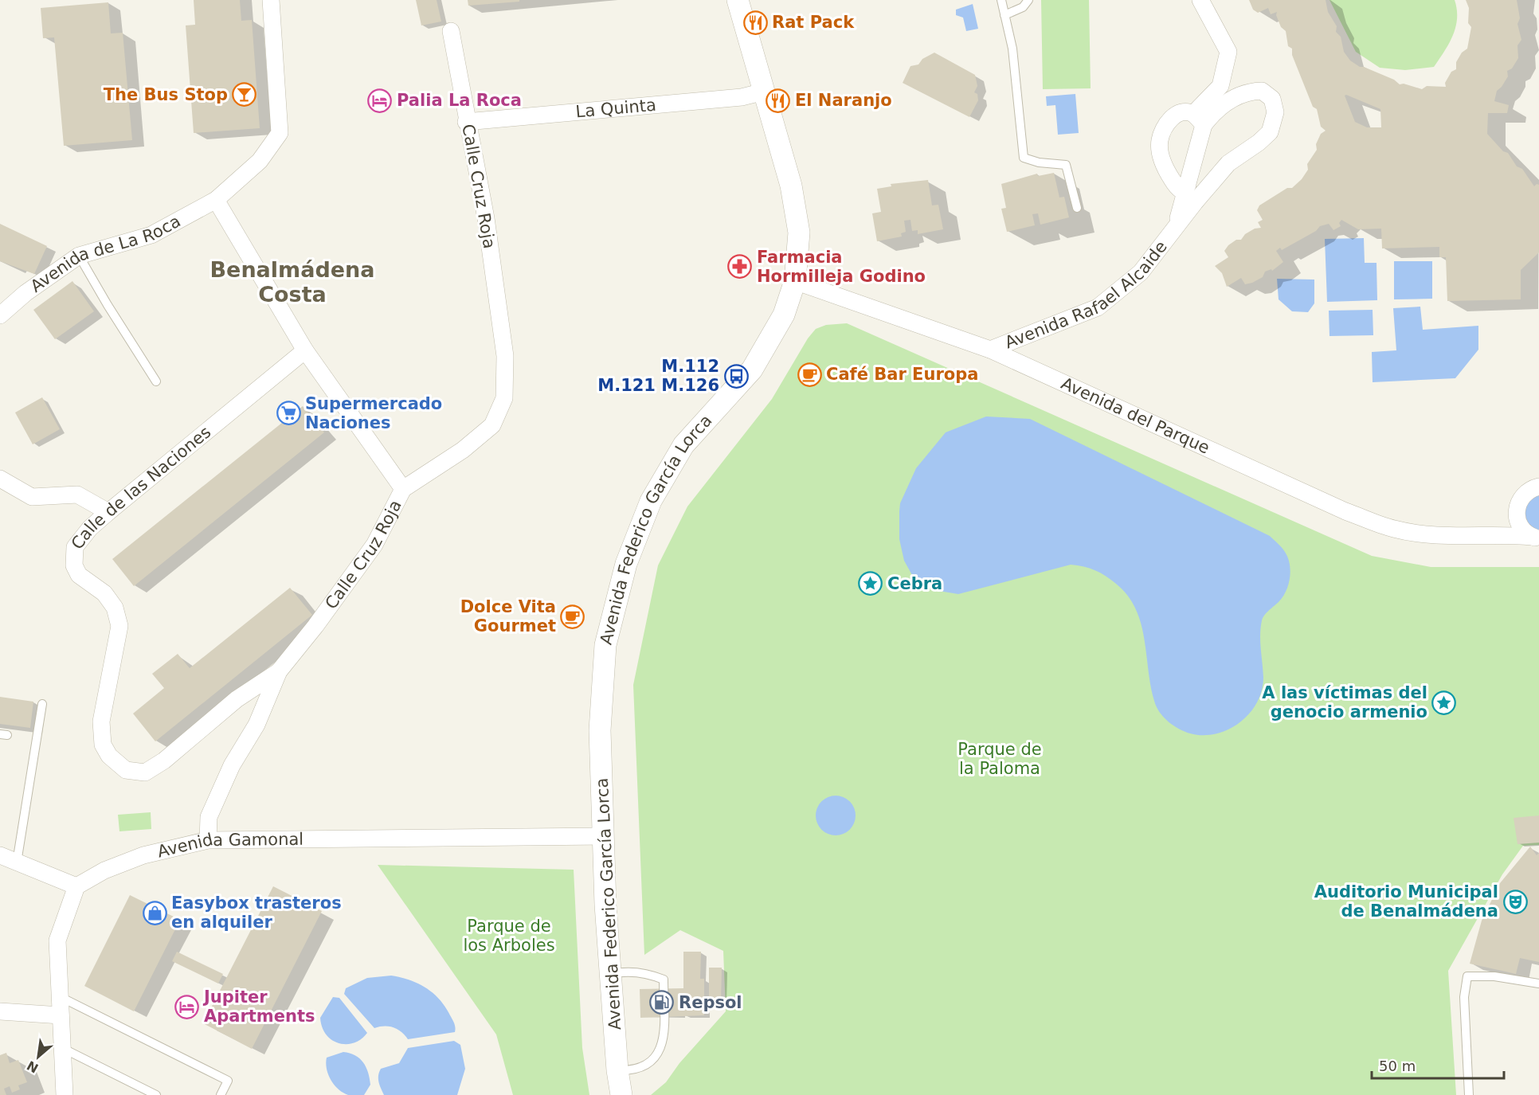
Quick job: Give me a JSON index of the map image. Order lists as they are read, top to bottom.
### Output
{
  "streets": {
    "street": [
      "La Quinta",
      "Calle Cruz Roja",
      "Avenida de La Roca",
      "Avenida Rafael Alcaide",
      "Avenida del Parque",
      "Calle de las Naciones",
      "Avenida Federico García Lorca",
      "Avenida Gamonal"
    ]
  },
  "crossings": [
    ["La Quinta", "Calle Cruz Roja"],
    ["La Quinta", "Avenida Federico García Lorca"],
    ["Calle Cruz Roja", "Calle de las Naciones"],
    ["Calle Cruz Roja", "Avenida Gamonal"],
    ["Avenida Rafael Alcaide", "Avenida del Parque"],
    ["Avenida del Parque", "Avenida Federico García Lorca"],
    ["Avenida Federico García Lorca", "Avenida Gamonal"]
  ],
  "districts": ["Benalmádena Costa"],
  "parks": ["Parque de la Paloma", "Parque de los Arboles"],
  "places": {
    "restaurant": ["Rat Pack", "El Naranjo"],
    "bar": ["The Bus Stop"],
    "hotel": ["Palia La Roca", "Jupiter Apartments"],
    "pharmacy": ["Farmacia Hormilleja Godino"],
    "cafe": ["Café Bar Europa", "Dolce Vita Gourmet"],
    "bus stop": ["M.112 M.121 M.126"],
    "supermarket": ["Supermercado Naciones"],
    "place": ["Cebra", "A las víctimas del genocio armenio"],
    "theatre": ["Auditorio Municipal de Benalmádena"],
    "shop": ["Easybox trasteros en alquiler"],
    "fuel station": ["Repsol"]
  },
  "scale_bar": "50 m",
  "north": "bottom left"
}
